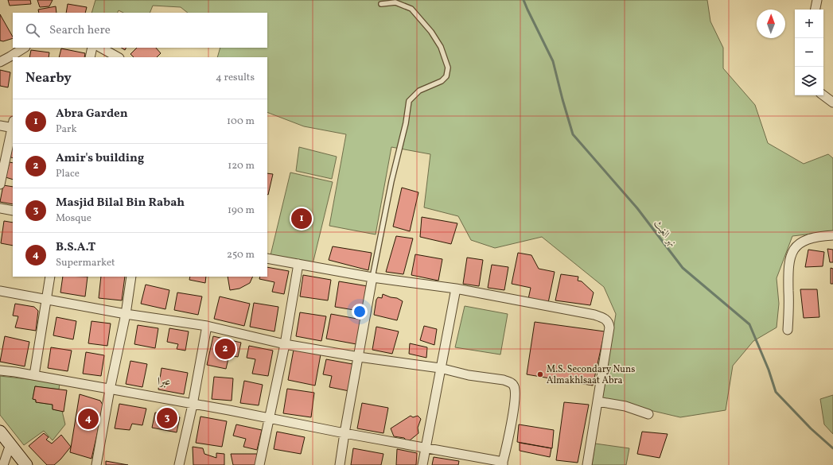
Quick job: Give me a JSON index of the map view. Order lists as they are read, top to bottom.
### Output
{
  "districts": ["عبرا"],
  "water": ["نهر الغيث"],
  "places": ["M.S. Secondary Nuns Almakhlsaat Abra"],
  "north": "top",
  "page": {
    "map_buttons": ["+", "−"],
    "search": "Search here",
    "heading": ["Nearby", "4 results"],
    "list": [
      {
        "mark": "1",
        "name": "Abra Garden",
        "note": "Park",
        "value": "100 m"
      },
      {
        "mark": "2",
        "name": "Amir's building",
        "note": "Place",
        "value": "120 m"
      },
      {
        "mark": "3",
        "name": "Masjid Bilal Bin Rabah",
        "note": "Mosque",
        "value": "190 m"
      },
      {
        "mark": "4",
        "name": "B.S.A.T",
        "note": "Supermarket",
        "value": "250 m"
      }
    ],
    "pins": [
      "1",
      "2",
      "3",
      "4"
    ]
  }
}
